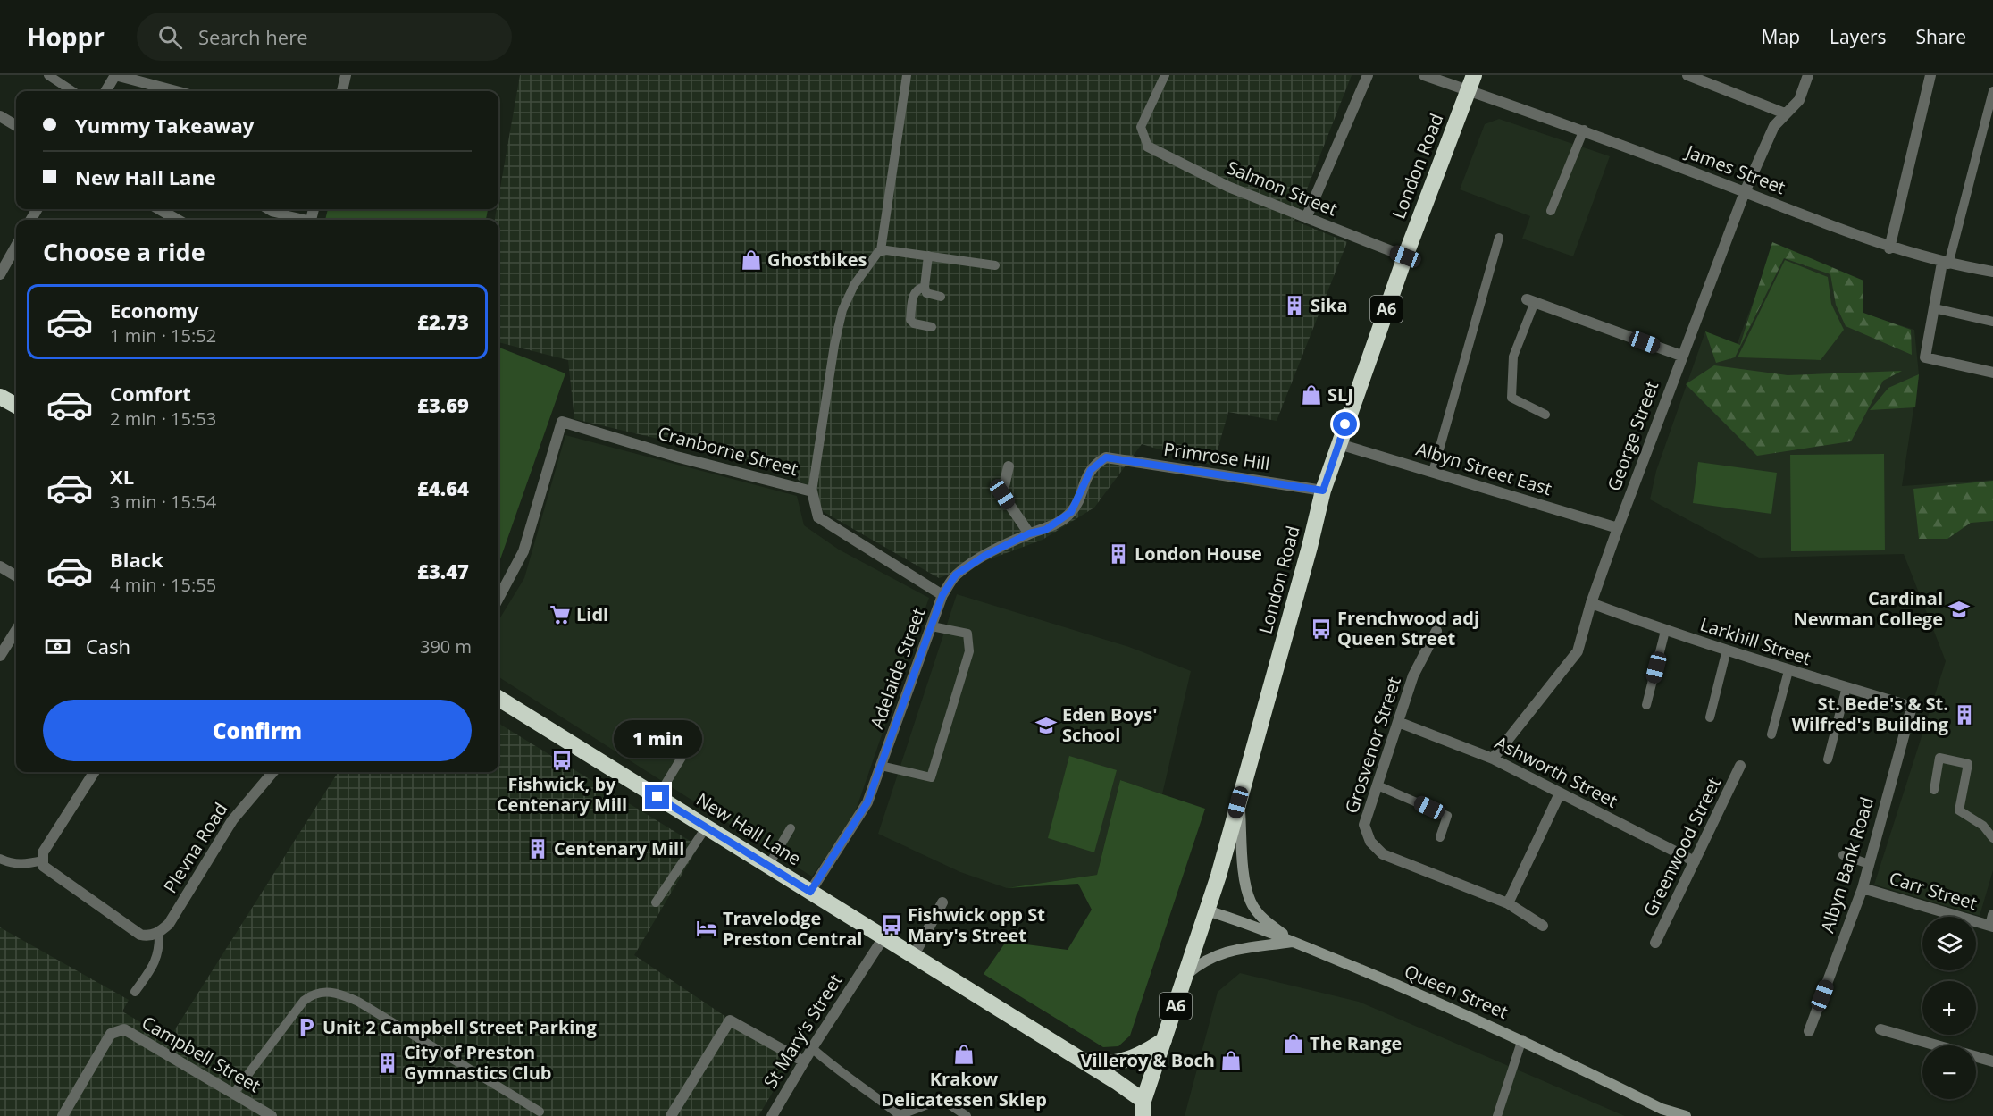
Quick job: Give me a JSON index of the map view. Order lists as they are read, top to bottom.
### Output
{
  "streets": {
    "highway": ["London Road", "A6", "New Hall Lane"],
    "street": [
      "James Street",
      "Salmon Street",
      "George Street",
      "Cranborne Street",
      "Primrose Hill",
      "Albyn Street East",
      "Larkhill Street",
      "Adelaide Street",
      "Grosvenor Street",
      "Ashworth Street",
      "Greenwood Street",
      "Plevna Road",
      "Albyn Bank Road",
      "Carr Street",
      "Queen Street",
      "St Mary's Street",
      "Campbell Street"
    ]
  },
  "crossings": [
    ["London Road", "James Street"],
    ["London Road", "Salmon Street"],
    ["London Road", "Primrose Hill"],
    ["London Road", "Albyn Street East"],
    ["London Road", "New Hall Lane"],
    ["London Road", "Queen Street"],
    ["James Street", "George Street"],
    ["George Street", "Albyn Street East"],
    ["George Street", "Larkhill Street"],
    ["George Street", "Ashworth Street"],
    ["Cranborne Street", "Adelaide Street"],
    ["Primrose Hill", "Adelaide Street"],
    ["Larkhill Street", "Albyn Bank Road"],
    ["Adelaide Street", "New Hall Lane"],
    ["Grosvenor Street", "Ashworth Street"],
    ["Ashworth Street", "Greenwood Street"],
    ["New Hall Lane", "St Mary's Street"],
    ["Albyn Bank Road", "Carr Street"]
  ],
  "places": {
    "shop": [
      "Ghostbikes",
      "SLJ",
      "The Range",
      "Krakow Delicatessen Sklep",
      "Villeroy & Boch"
    ],
    "building": [
      "Sika",
      "London House",
      "St. Bede's & St. Wilfred's Building",
      "Centenary Mill",
      "City of Preston Gymnastics Club"
    ],
    "school or university": ["Cardinal Newman College", "Eden Boys' School"],
    "supermarket": ["Lidl"],
    "bus stop": ["Frenchwood adj Queen Street", "Fishwick, by Centenary Mill", "Fishwick opp St Mary's Street"],
    "hotel": ["Travelodge Preston Central"],
    "parking": ["Unit 2 Campbell Street Parking"]
  },
  "page": {
    "header": "Hoppr",
    "search": "Search here",
    "nav": ["Map", "Layers", "Share"],
    "banner": ["Yummy Takeaway", "New Hall Lane"],
    "heading": "Choose a ride",
    "list": [
      {
        "name": "Economy",
        "note": "1 min · 15:52",
        "value": "£2.73"
      },
      {
        "name": "Comfort",
        "note": "2 min · 15:53",
        "value": "£3.69"
      },
      {
        "name": "XL",
        "note": "3 min · 15:54",
        "value": "£4.64"
      },
      {
        "name": "Black",
        "note": "4 min · 15:55",
        "value": "£3.47"
      }
    ],
    "pay": ["Cash", "390 m"],
    "buttons": "Confirm",
    "bubble": "1 min",
    "map_buttons": ["+", "−"]
  }
}
